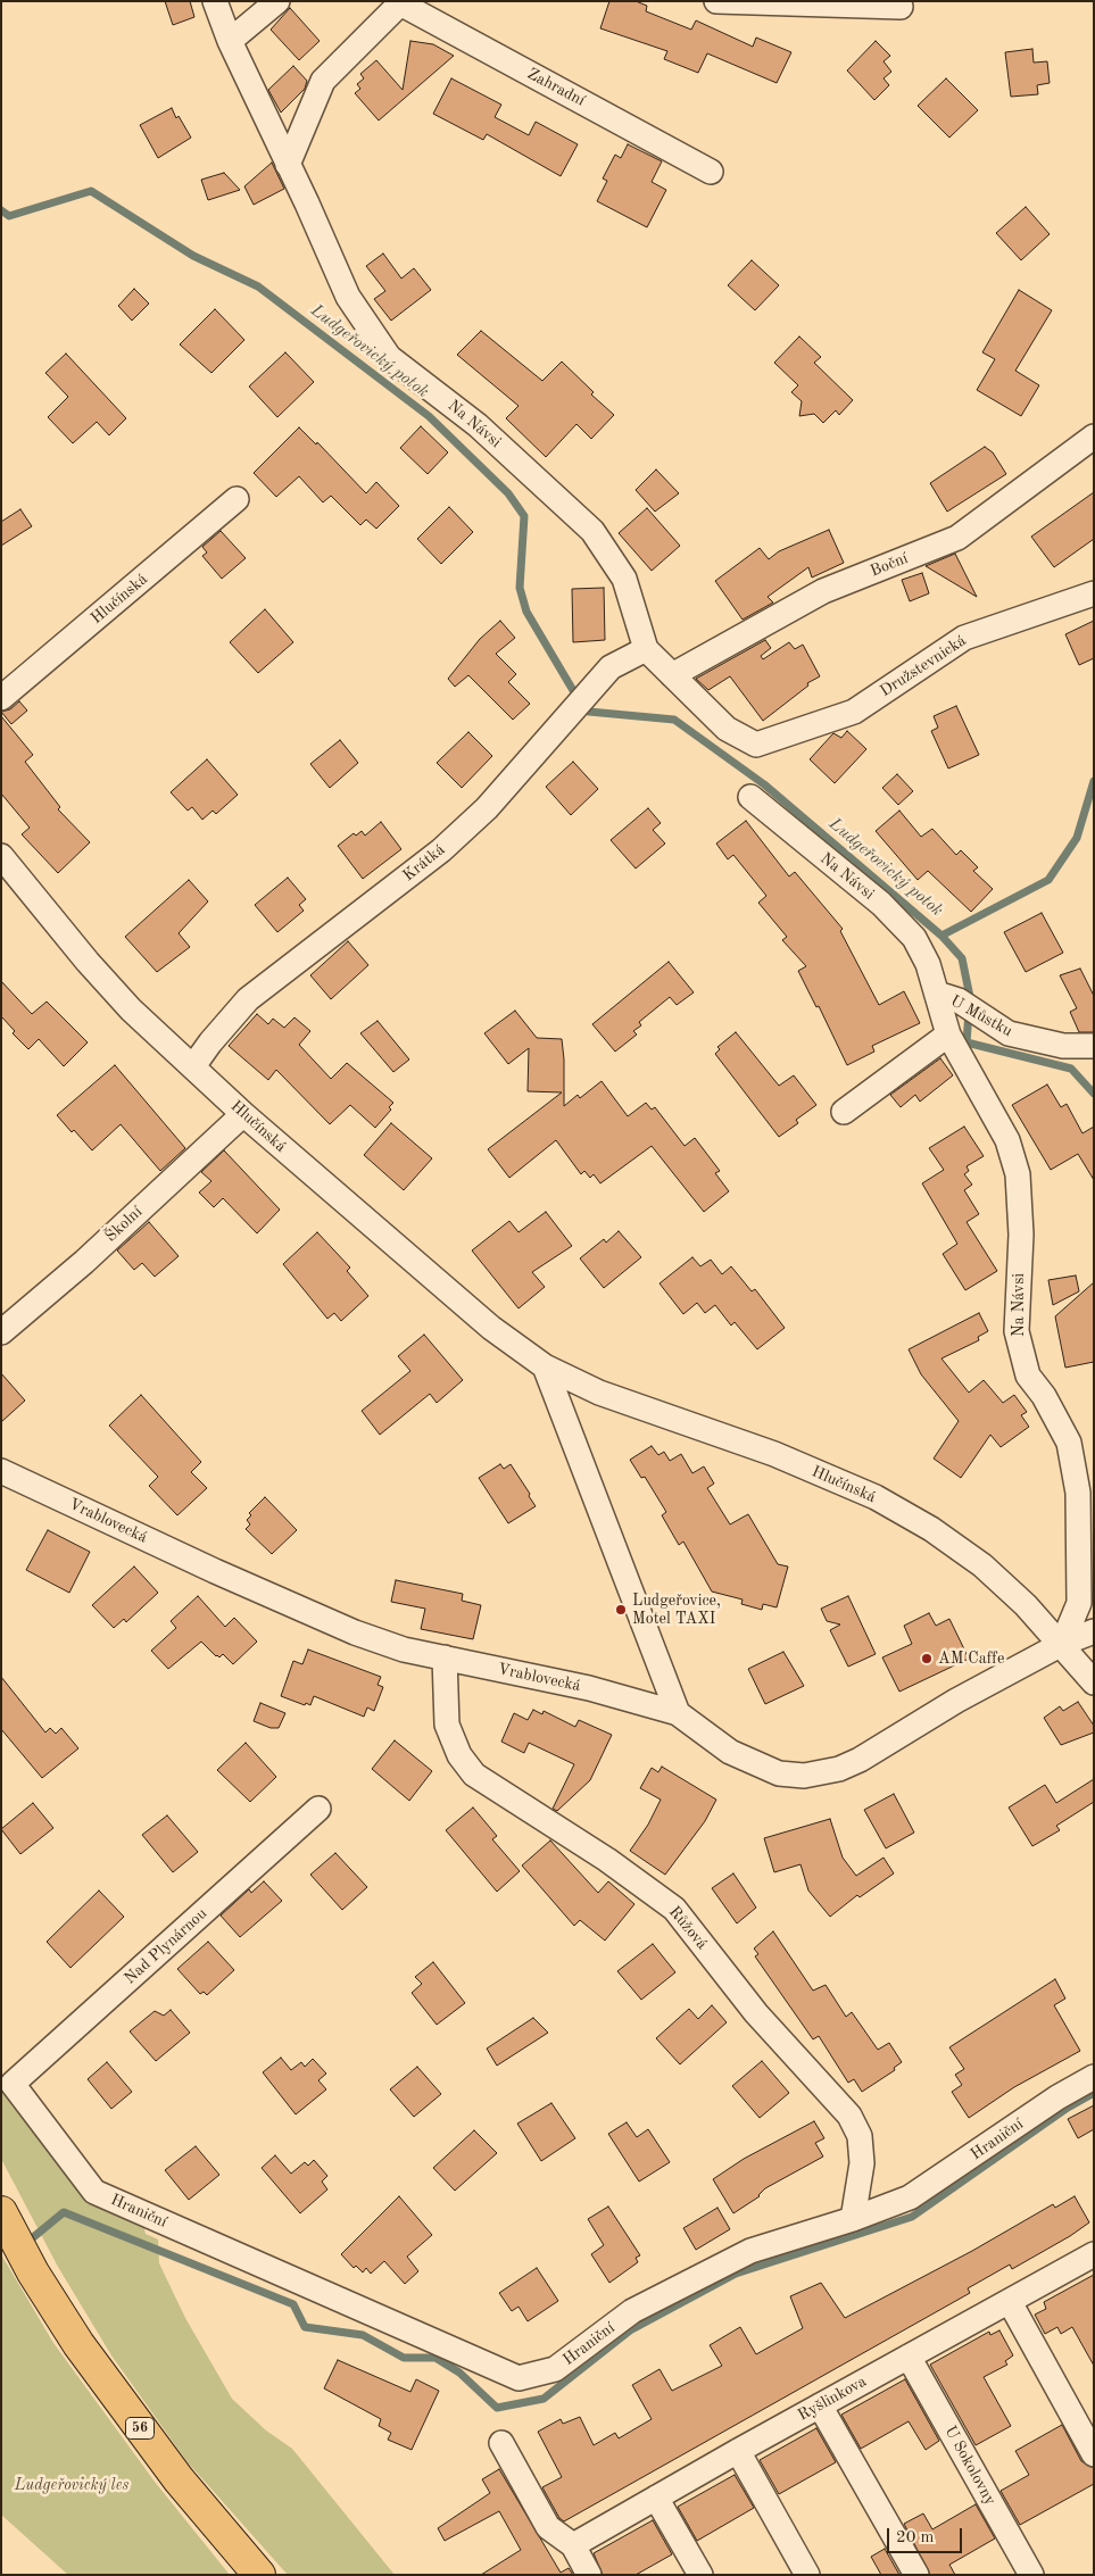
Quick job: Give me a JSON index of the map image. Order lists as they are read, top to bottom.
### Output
{
  "streets": {
    "main road": ["56"],
    "street": [
      "Zahradní",
      "Na Návsi",
      "Boční",
      "Hlučínská",
      "Družstevnická",
      "Krátká",
      "U Můstku",
      "Školní",
      "Vrablovecká",
      "Růžová",
      "Nad Plynárnou",
      "Hraniční",
      "Ryšlinkova",
      "U Sokolovny"
    ]
  },
  "crossings": [
    ["Zahradní", "Na Návsi"],
    ["Na Návsi", "Boční"],
    ["Na Návsi", "Hlučínská"],
    ["Na Návsi", "Družstevnická"],
    ["Na Návsi", "Krátká"],
    ["Na Návsi", "U Můstku"],
    ["Na Návsi", "Vrablovecká"],
    ["Hlučínská", "Krátká"],
    ["Hlučínská", "Školní"],
    ["Hlučínská", "Vrablovecká"],
    ["Vrablovecká", "Růžová"],
    ["Růžová", "Hraniční"],
    ["Nad Plynárnou", "Hraniční"],
    ["Ryšlinkova", "U Sokolovny"]
  ],
  "water": ["Ludgeřovický potok"],
  "parks": ["Ludgeřovický les"],
  "places": ["Ludgeřovice, Motel TAXI", "AM Caffe"],
  "scale_bar": "20 m"
}
